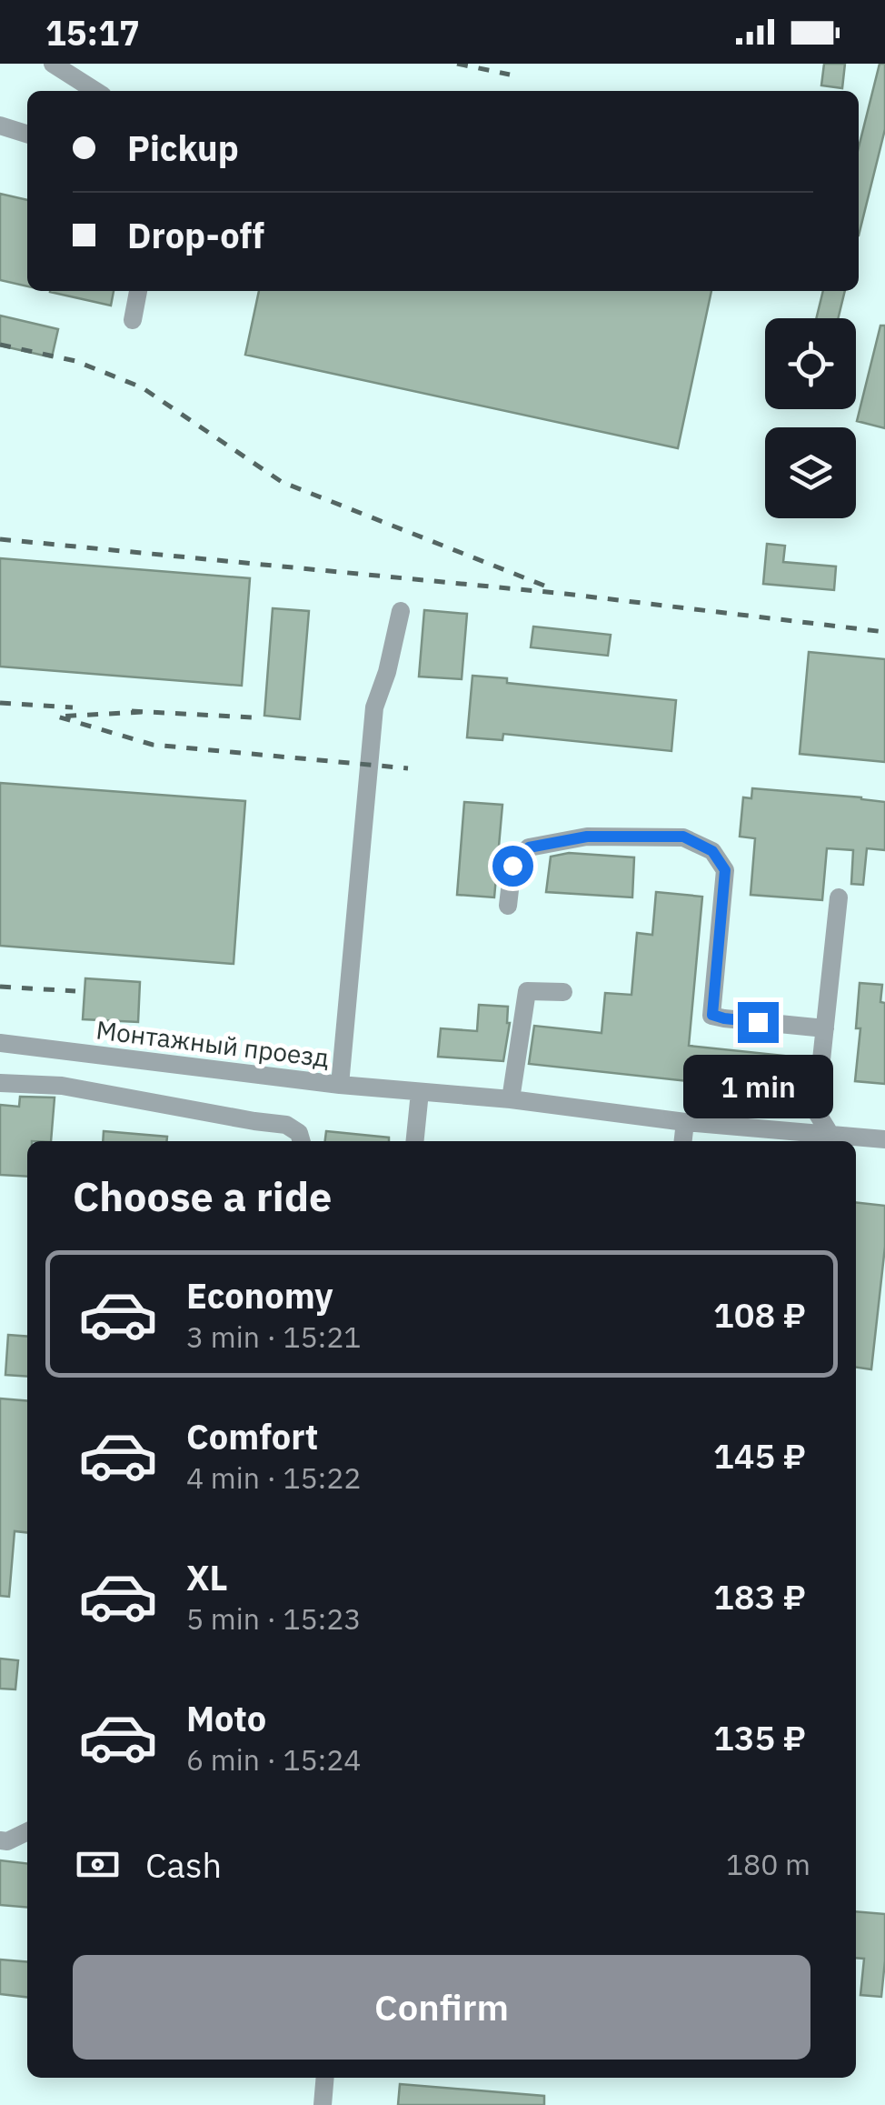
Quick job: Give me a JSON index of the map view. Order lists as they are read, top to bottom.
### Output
{
  "streets": {
    "street": ["Монтажный проезд"]
  },
  "page": {
    "status": "15:17",
    "banner": ["Pickup", "Drop-off"],
    "bubble": "1 min",
    "heading": "Choose a ride",
    "list": [
      {
        "name": "Economy",
        "note": "3 min · 15:21",
        "value": "108 ₽"
      },
      {
        "name": "Comfort",
        "note": "4 min · 15:22",
        "value": "145 ₽"
      },
      {
        "name": "XL",
        "note": "5 min · 15:23",
        "value": "183 ₽"
      },
      {
        "name": "Moto",
        "note": "6 min · 15:24",
        "value": "135 ₽"
      }
    ],
    "pay": ["Cash", "180 m"],
    "buttons": "Confirm"
  }
}
